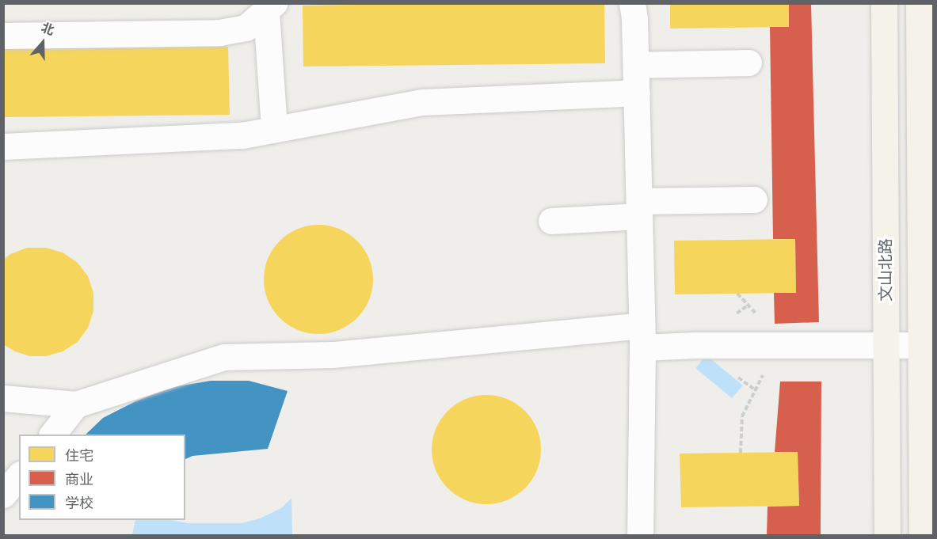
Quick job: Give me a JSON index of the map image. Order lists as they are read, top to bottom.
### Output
{
  "streets": {
    "main road": ["文山北路"]
  },
  "legend": ["住宅", "商业", "学校"],
  "north": "top"
}
